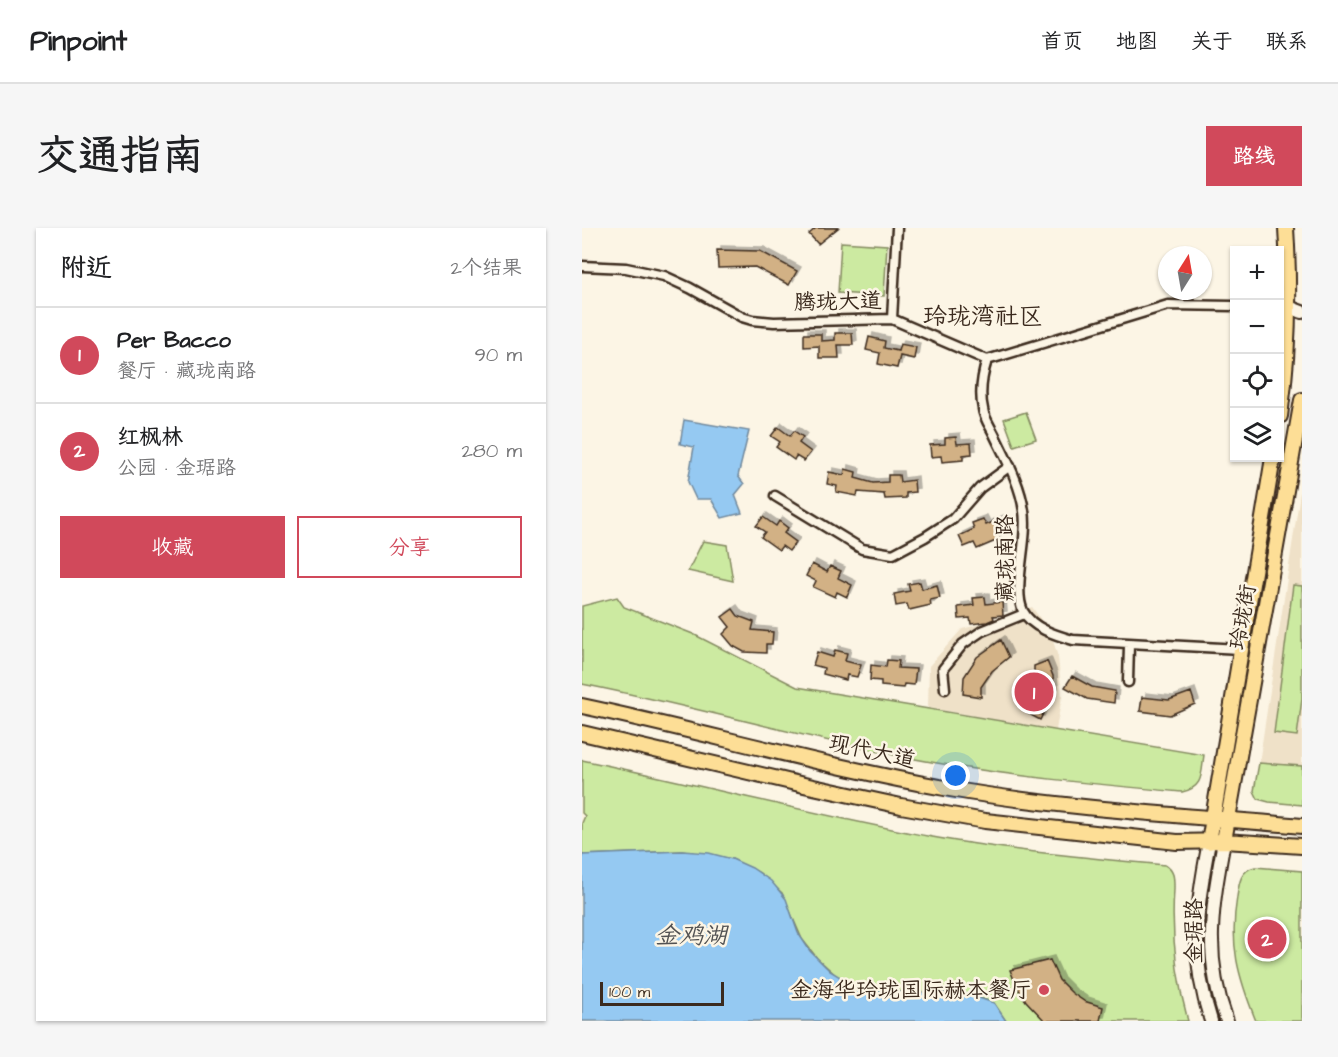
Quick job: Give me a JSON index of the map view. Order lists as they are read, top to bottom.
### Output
{
  "streets": {
    "main road": ["玲珑街", "现代大道", "金琚路"],
    "street": ["腾珑大道", "藏珑南路"]
  },
  "crossings": [
    ["腾珑大道", "藏珑南路"],
    ["藏珑南路", "玲珑街"],
    ["玲珑街", "现代大道"],
    ["玲珑街", "金琚路"],
    ["现代大道", "金琚路"]
  ],
  "districts": ["玲珑湾社区"],
  "water": ["金鸡湖"],
  "places": ["金海华玲珑国际赫本餐厅"],
  "scale_bar": "100 m",
  "north": "top",
  "page": {
    "header": "Pinpoint",
    "nav": [
      "首页",
      "地图",
      "关于",
      "联系"
    ],
    "title": "交通指南",
    "buttons": [
      "路线",
      ["收藏", "分享"]
    ],
    "heading": ["附近", "2个结果"],
    "map_buttons": ["+", "−"],
    "list": [
      {
        "mark": "1",
        "name": "Per Bacco",
        "note": "餐厅 · 藏珑南路",
        "value": "90 m"
      },
      {
        "mark": "2",
        "name": "红枫林",
        "note": "公园 · 金琚路",
        "value": "280 m"
      }
    ],
    "pins": ["1", "2"],
    "scale": "100 m"
  }
}
